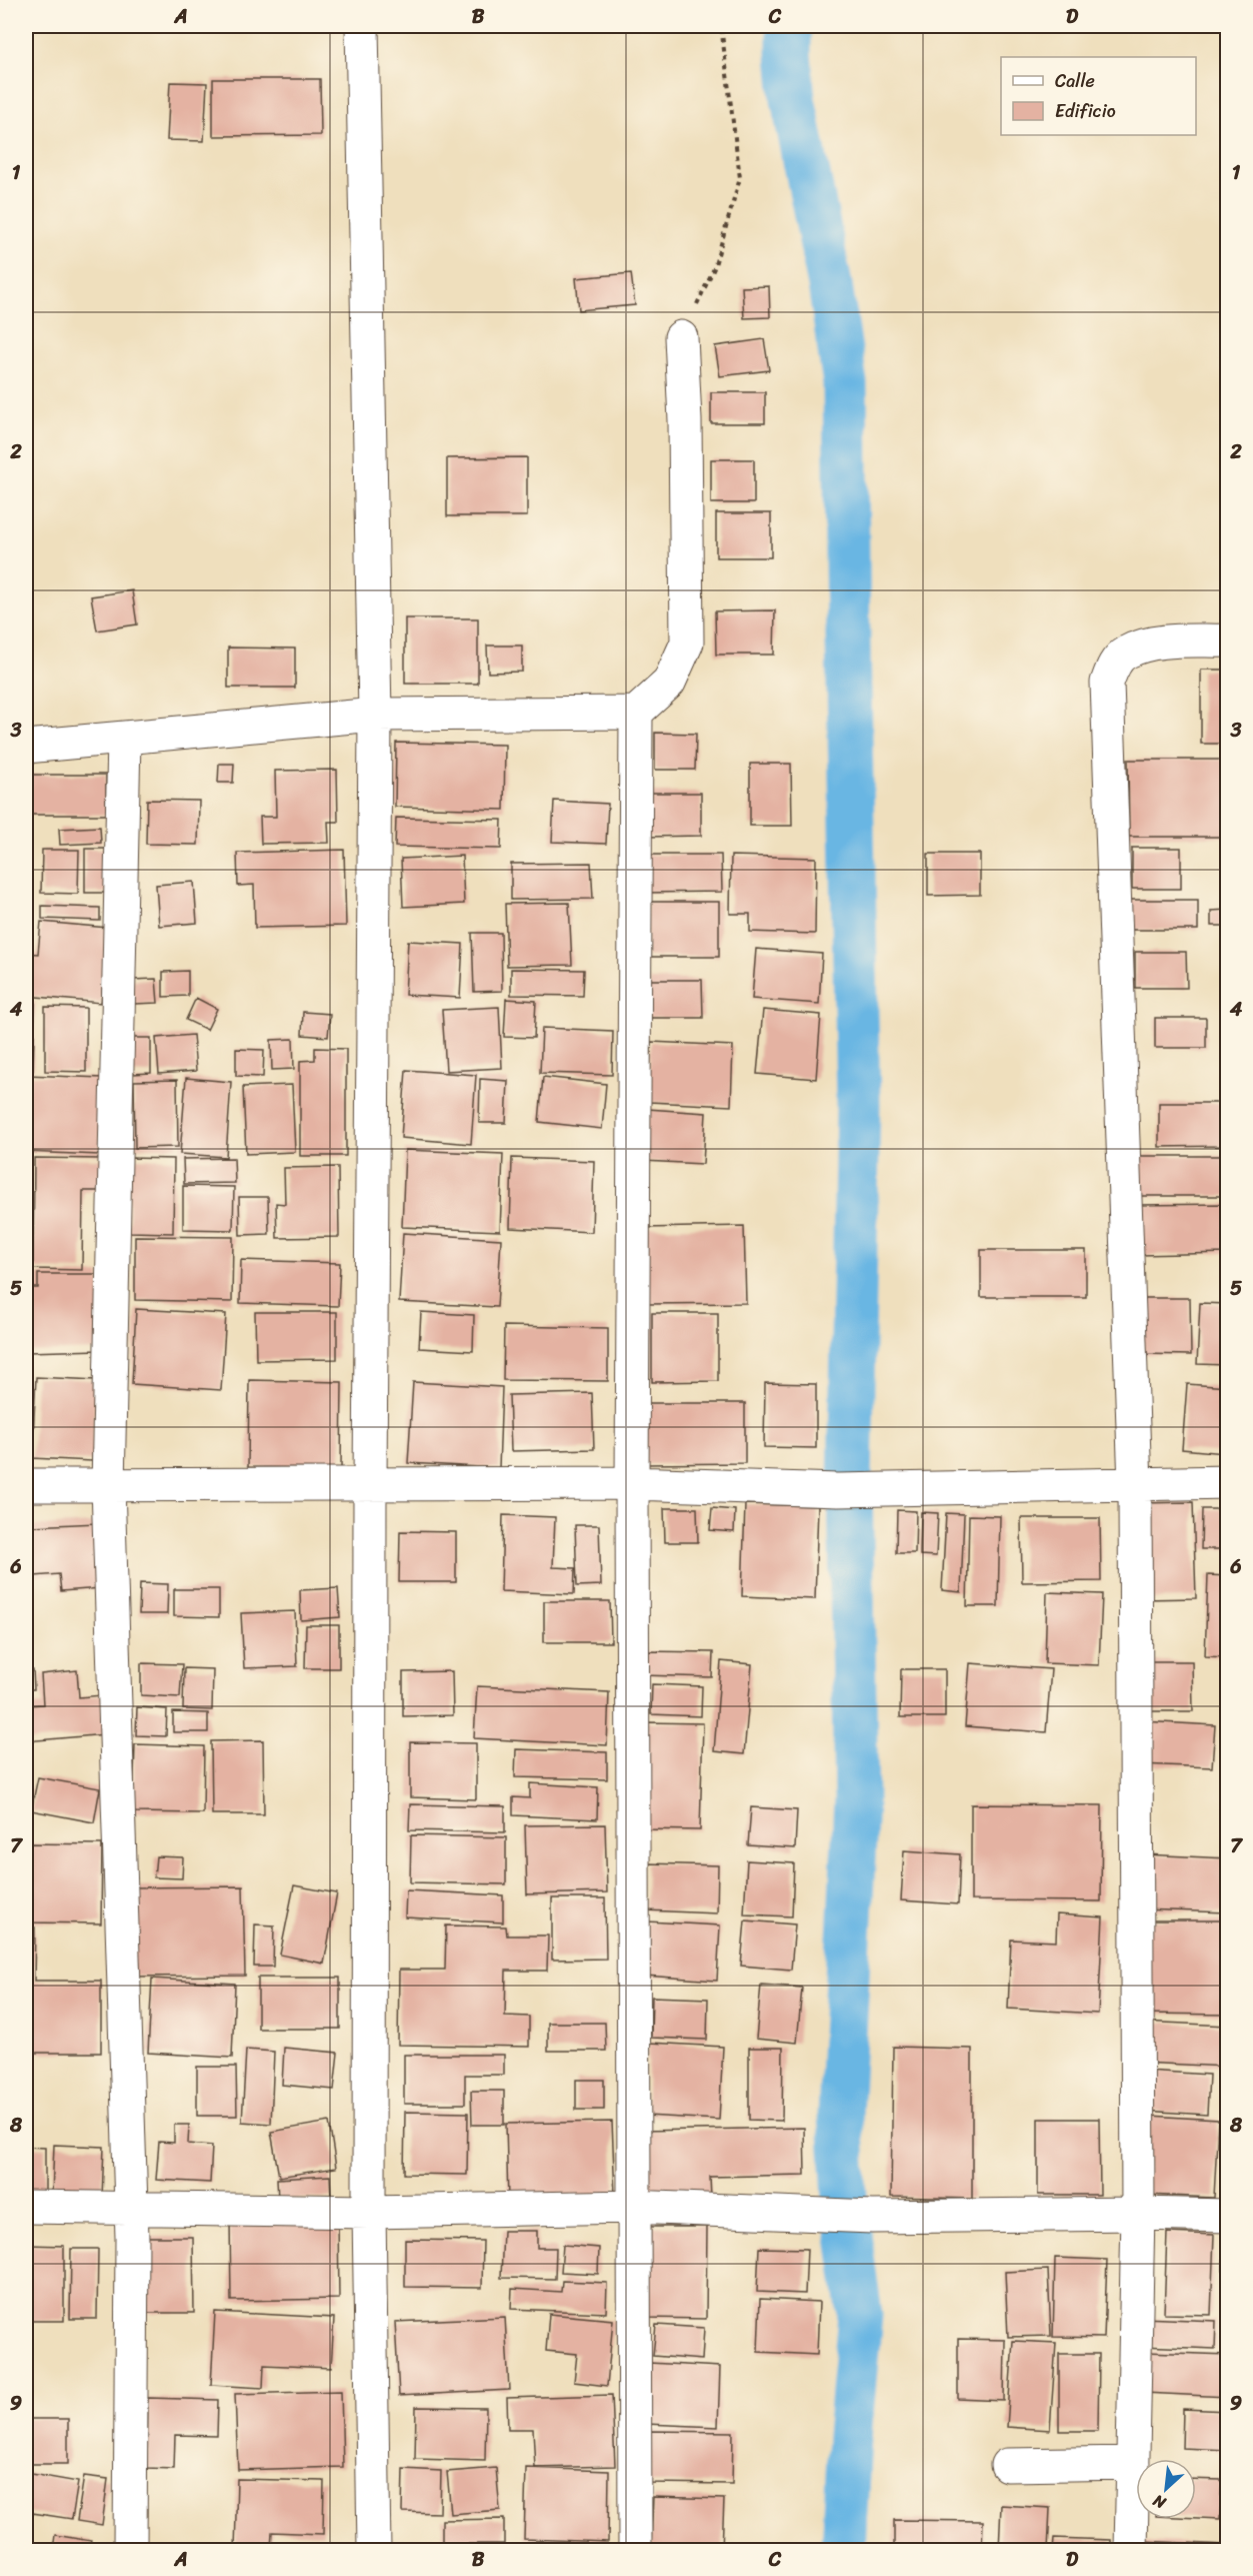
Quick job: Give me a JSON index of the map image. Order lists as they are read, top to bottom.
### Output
{
  "legend": ["Calle", "Edificio"],
  "north": "bottom left",
  "grid": {
    "columns": [
      "A",
      "B",
      "C",
      "D"
    ],
    "rows": [
      "1",
      "2",
      "3",
      "4",
      "5",
      "6",
      "7",
      "8",
      "9"
    ]
  }
}
